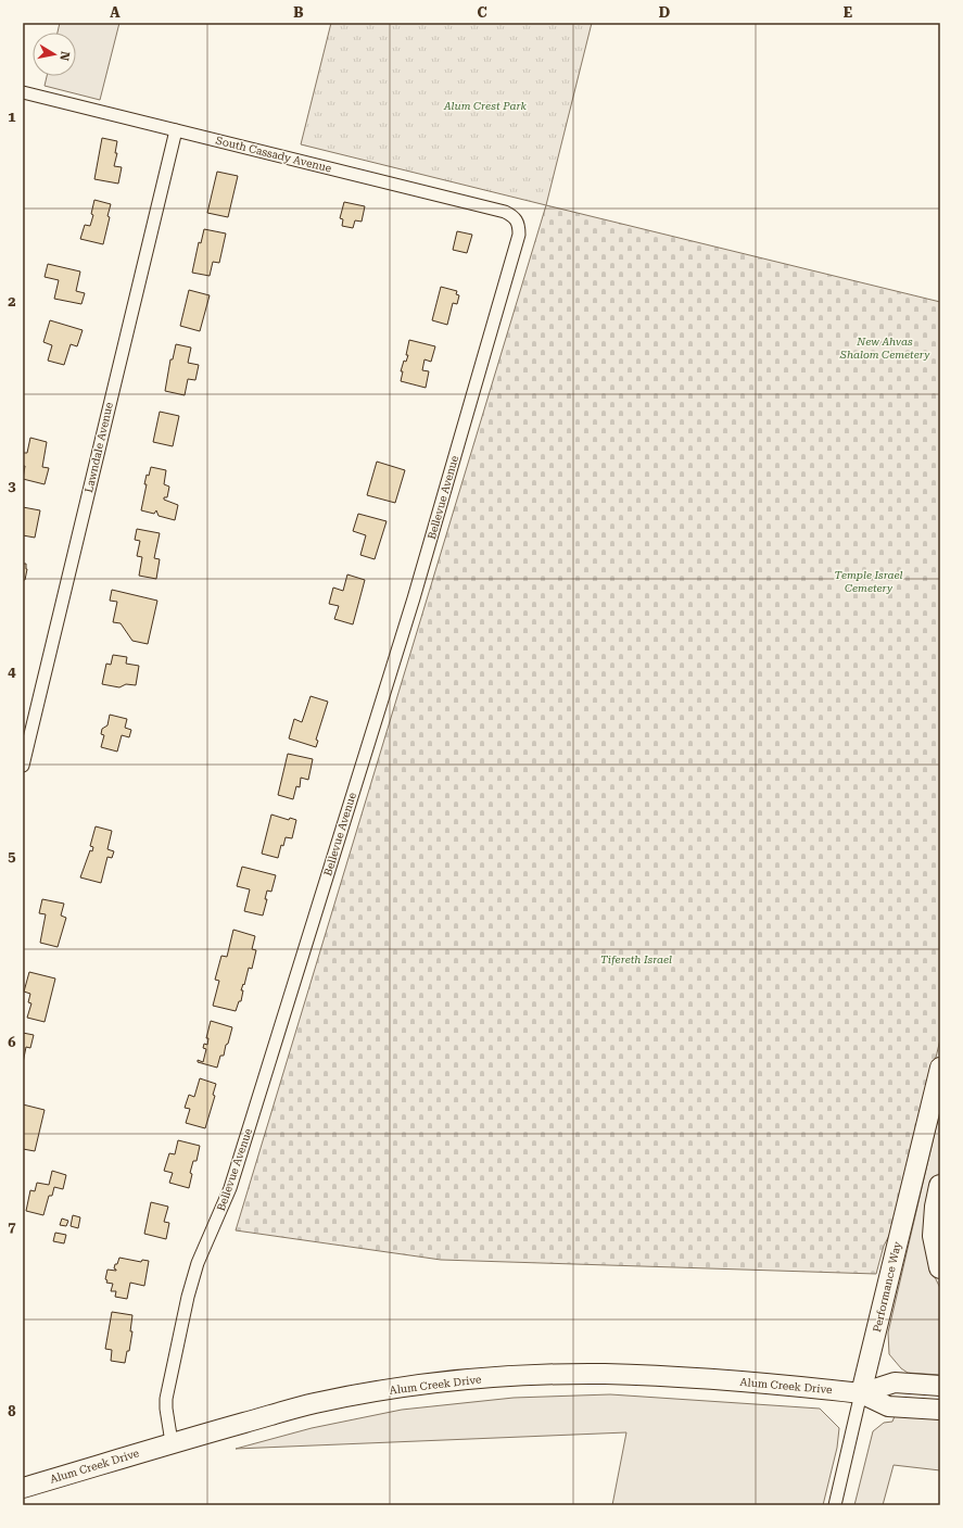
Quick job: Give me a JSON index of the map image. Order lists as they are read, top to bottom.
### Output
{
  "streets": {
    "main road": ["Performance Way", "Alum Creek Drive"],
    "street": ["South Cassady Avenue", "Lawndale Avenue", "Bellevue Avenue"]
  },
  "crossings": [
    ["South Cassady Avenue", "Lawndale Avenue"],
    ["South Cassady Avenue", "Bellevue Avenue"],
    ["Bellevue Avenue", "Alum Creek Drive"],
    ["Performance Way", "Alum Creek Drive"]
  ],
  "parks": [
    "Alum Crest Park",
    "New Ahvas Shalom Cemetery",
    "Temple Israel Cemetery",
    "Tifereth Israel"
  ],
  "north": "right",
  "grid": {
    "columns": [
      "A",
      "B",
      "C",
      "D",
      "E"
    ],
    "rows": [
      "1",
      "2",
      "3",
      "4",
      "5",
      "6",
      "7",
      "8"
    ]
  }
}
